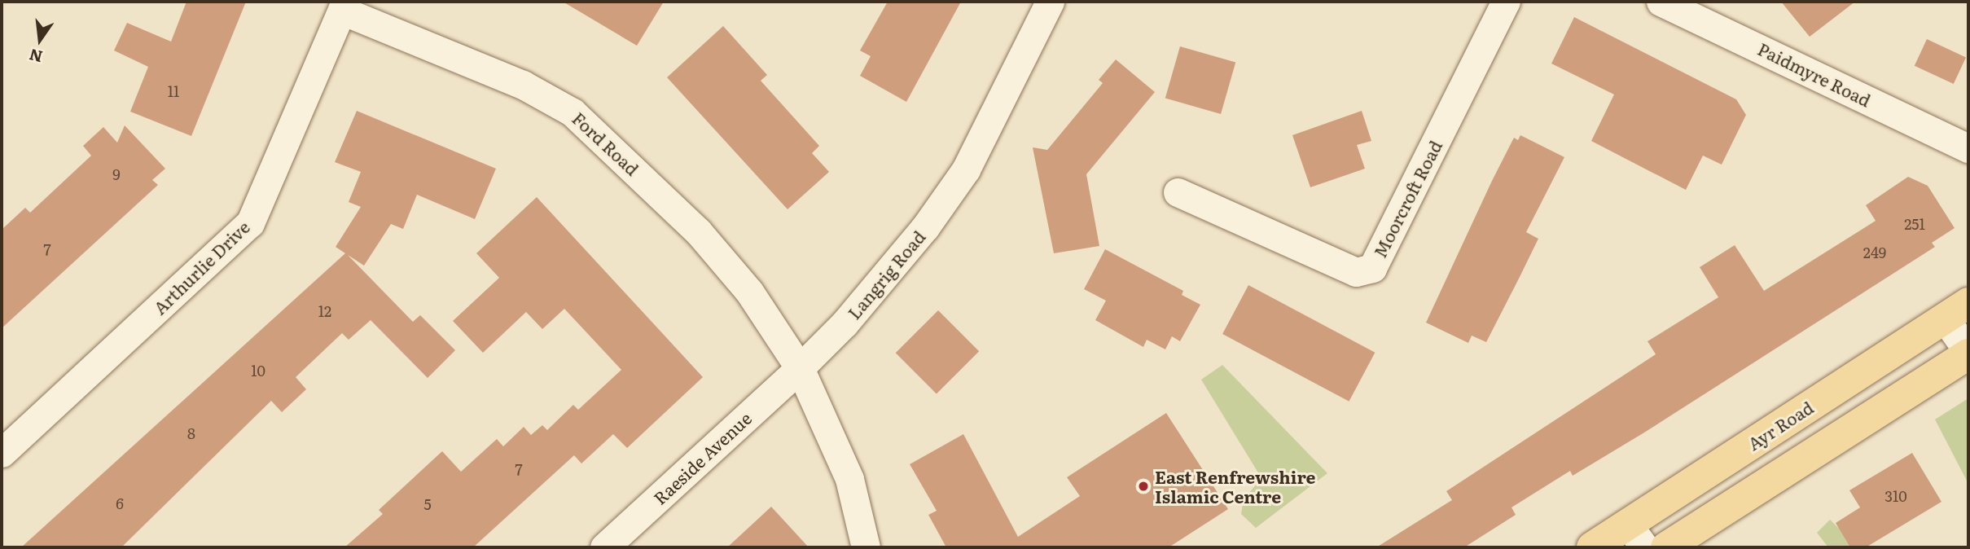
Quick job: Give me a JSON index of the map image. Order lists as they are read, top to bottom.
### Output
{
  "streets": {
    "main road": ["Ayr Road"],
    "street": [
      "Paidmyre Road",
      "Ford Road",
      "Moorcroft Road",
      "Arthurlie Drive",
      "Langrig Road",
      "Raeside Avenue"
    ]
  },
  "crossings": [
    ["Ford Road", "Arthurlie Drive"],
    ["Ford Road", "Langrig Road"],
    ["Ford Road", "Raeside Avenue"],
    ["Langrig Road", "Raeside Avenue"]
  ],
  "places": ["East Renfrewshire Islamic Centre"],
  "house_numbers": [
    "11",
    "9",
    "251",
    "7",
    "249",
    "12",
    "10",
    "8",
    "7",
    "310",
    "6",
    "5"
  ],
  "north": "bottom"
}
